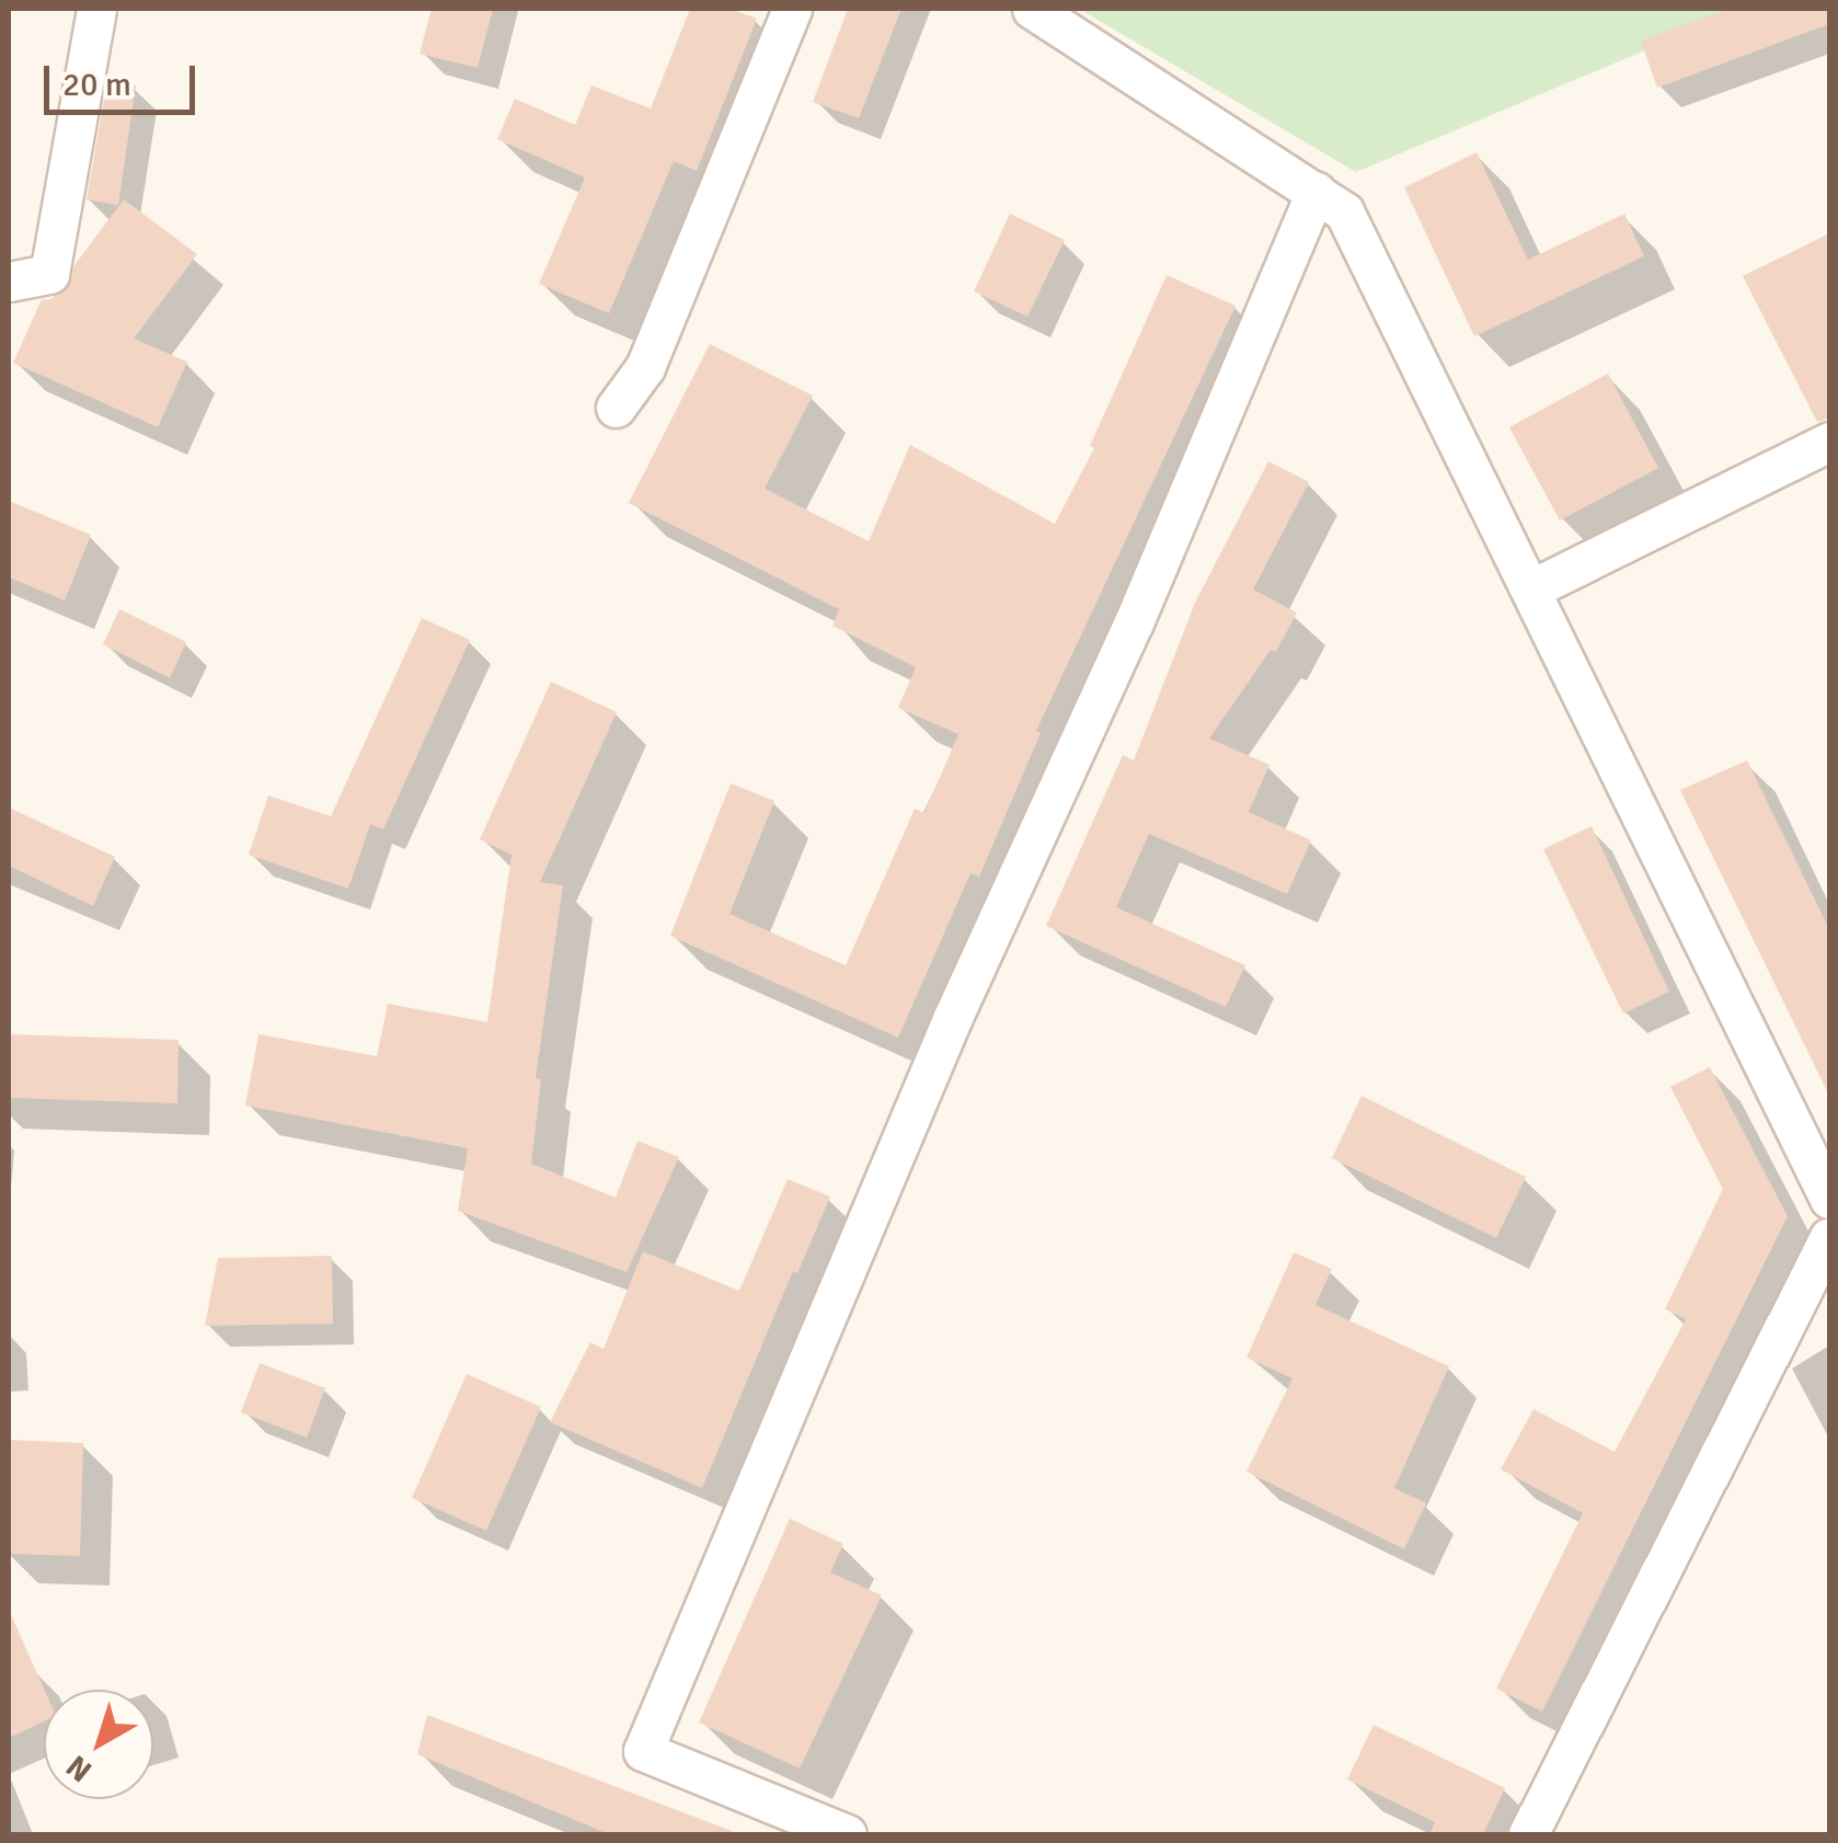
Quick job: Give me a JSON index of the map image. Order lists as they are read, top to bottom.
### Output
{
  "scale_bar": "20 m",
  "north": "bottom left"
}
